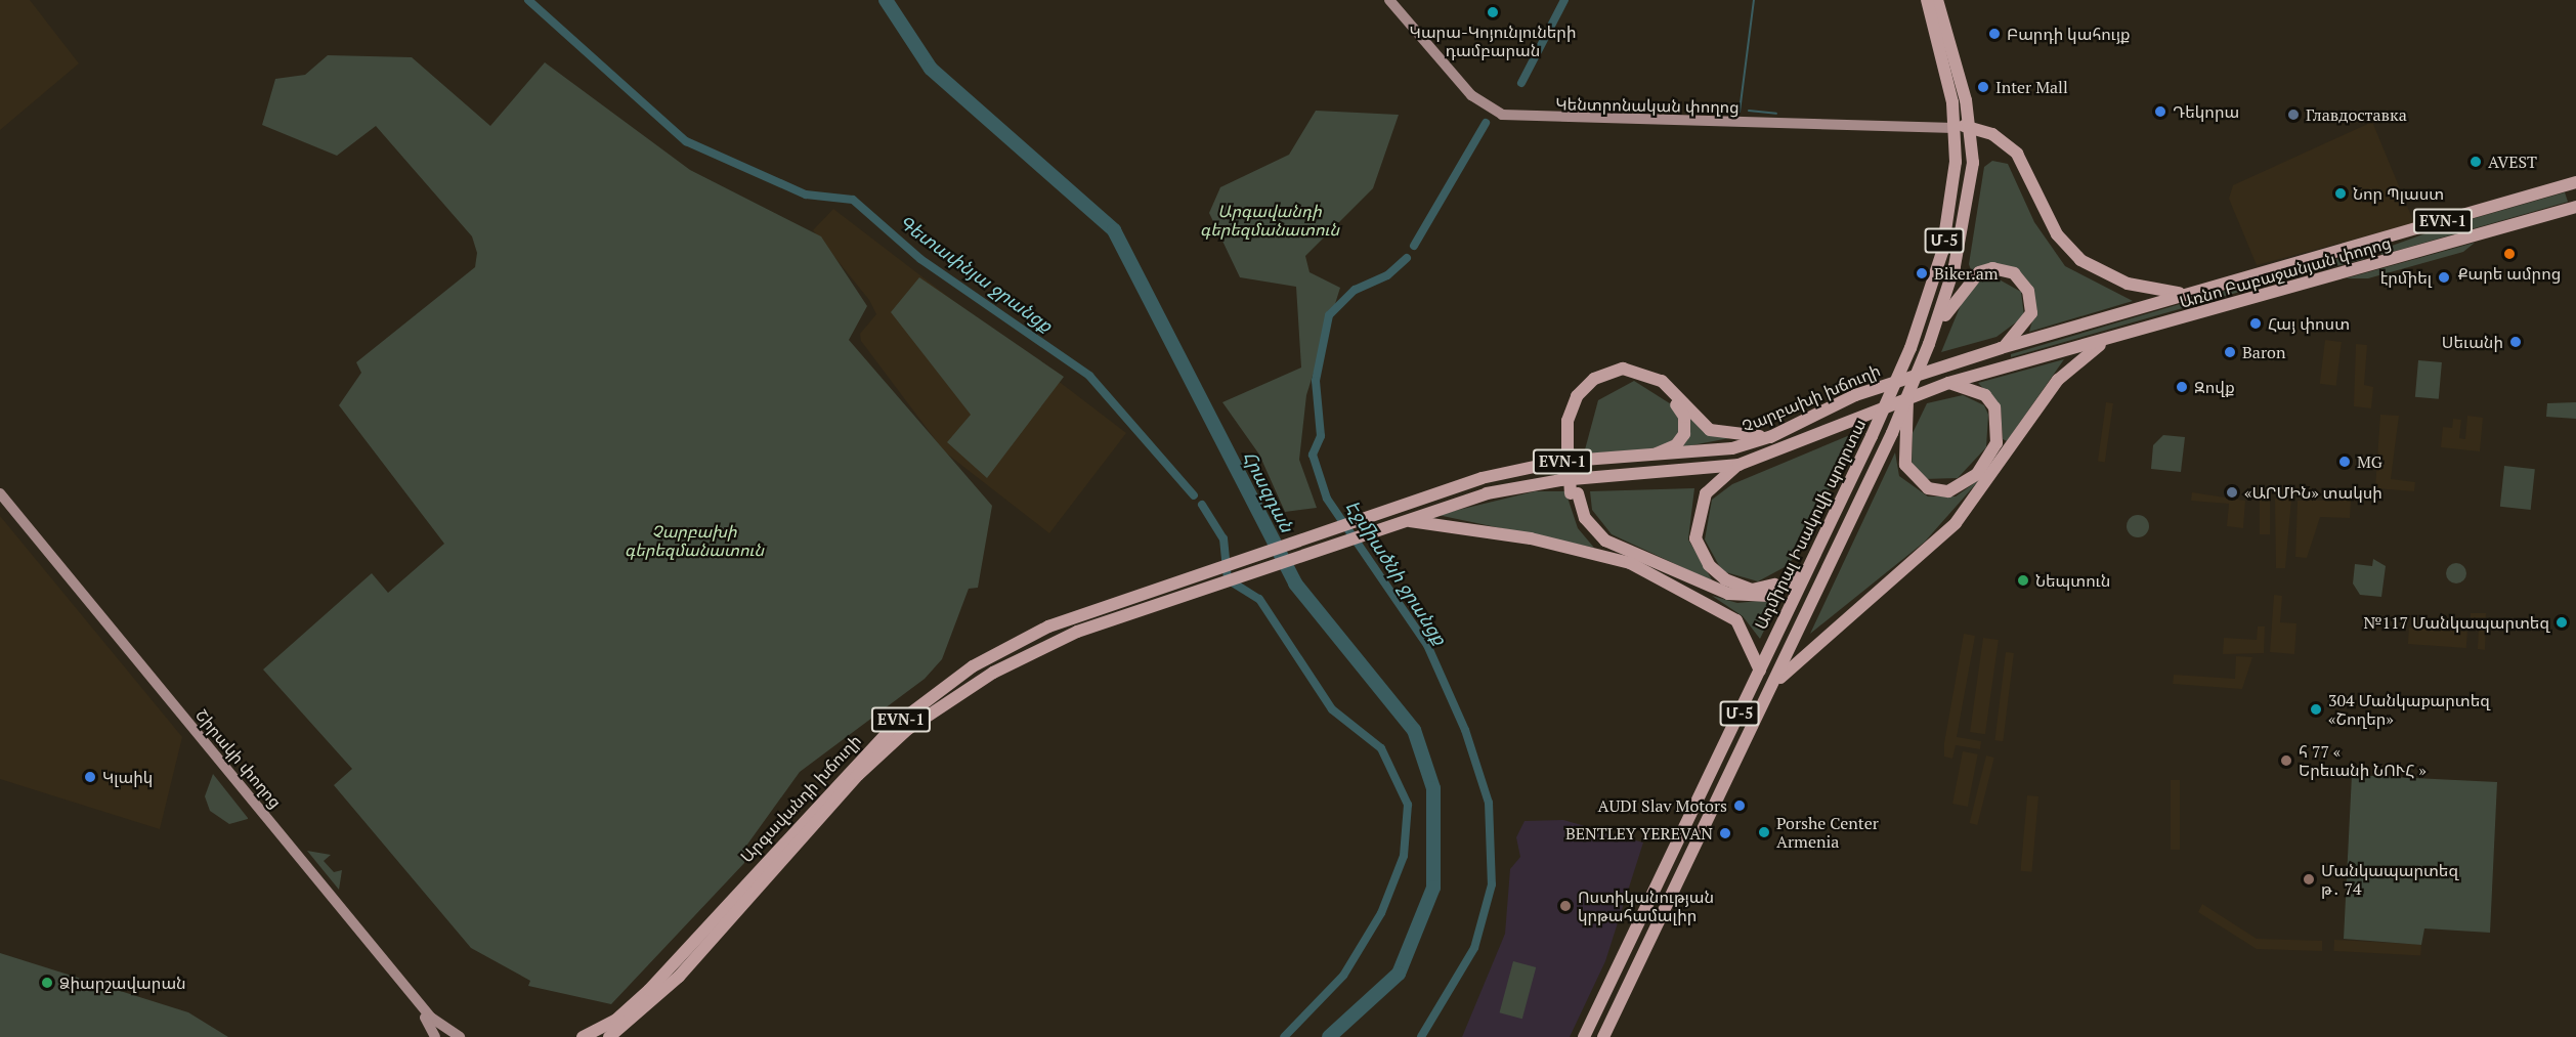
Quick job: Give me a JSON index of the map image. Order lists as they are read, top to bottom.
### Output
{
  "streets": {
    "highway": [
      "EVN-1",
      "Մ-5",
      "Առնո Բաբաջանյան փողոց",
      "Չարբախի խճուղի",
      "Ադմիրալ Իսակովի պողոտա",
      "Արգավանդի խճուղի"
    ],
    "main road": ["Կենտրոնական փողոց", "Շիրակի փողոց"]
  },
  "crossings": [
    ["Կենտրոնական փողոց", "Ադմիրալ Իսակովի պողոտա"],
    ["Առնո Բաբաջանյան փողոց", "Չարբախի խճուղի"],
    ["Չարբախի խճուղի", "Արգավանդի խճուղի"]
  ],
  "water": ["Գետափնյա ջրանցք", "Հրազդան", "Էջմիածնի ջրանցք"],
  "parks": ["Արգավանդի գերեզմանատուն", "Չարբախի գերեզմանատուն"],
  "places": [
    "Կարա-Կոյունլուների դամբարան",
    "Բարդի կահույք",
    "Inter Mall",
    "Դեկորա",
    "Главдоставка",
    "AVEST",
    "Նոր Պլաստ",
    "Քարե ամրոց",
    "Biker.am",
    "էրմիել",
    "Հայ փոստ",
    "Սեւանի",
    "Baron",
    "Զովք",
    "MG",
    "«ԱՐՄԻՆ» տակսի",
    "Նեպտուն",
    "№117 Մանկապարտեզ",
    "304 Մանկաpարտեզ «Շողեր»",
    "հ 77 « Երեւանի ՆՈՒՀ »",
    "Կլաիկ",
    "AUDI Slav Motors",
    "Porshe Center Armenia",
    "BENTLEY YEREVAN",
    "Մանկապարտեզ թ․ 74",
    "Ոստիկանության կրթահամալիր",
    "Ձիարշավարան"
  ]
}
